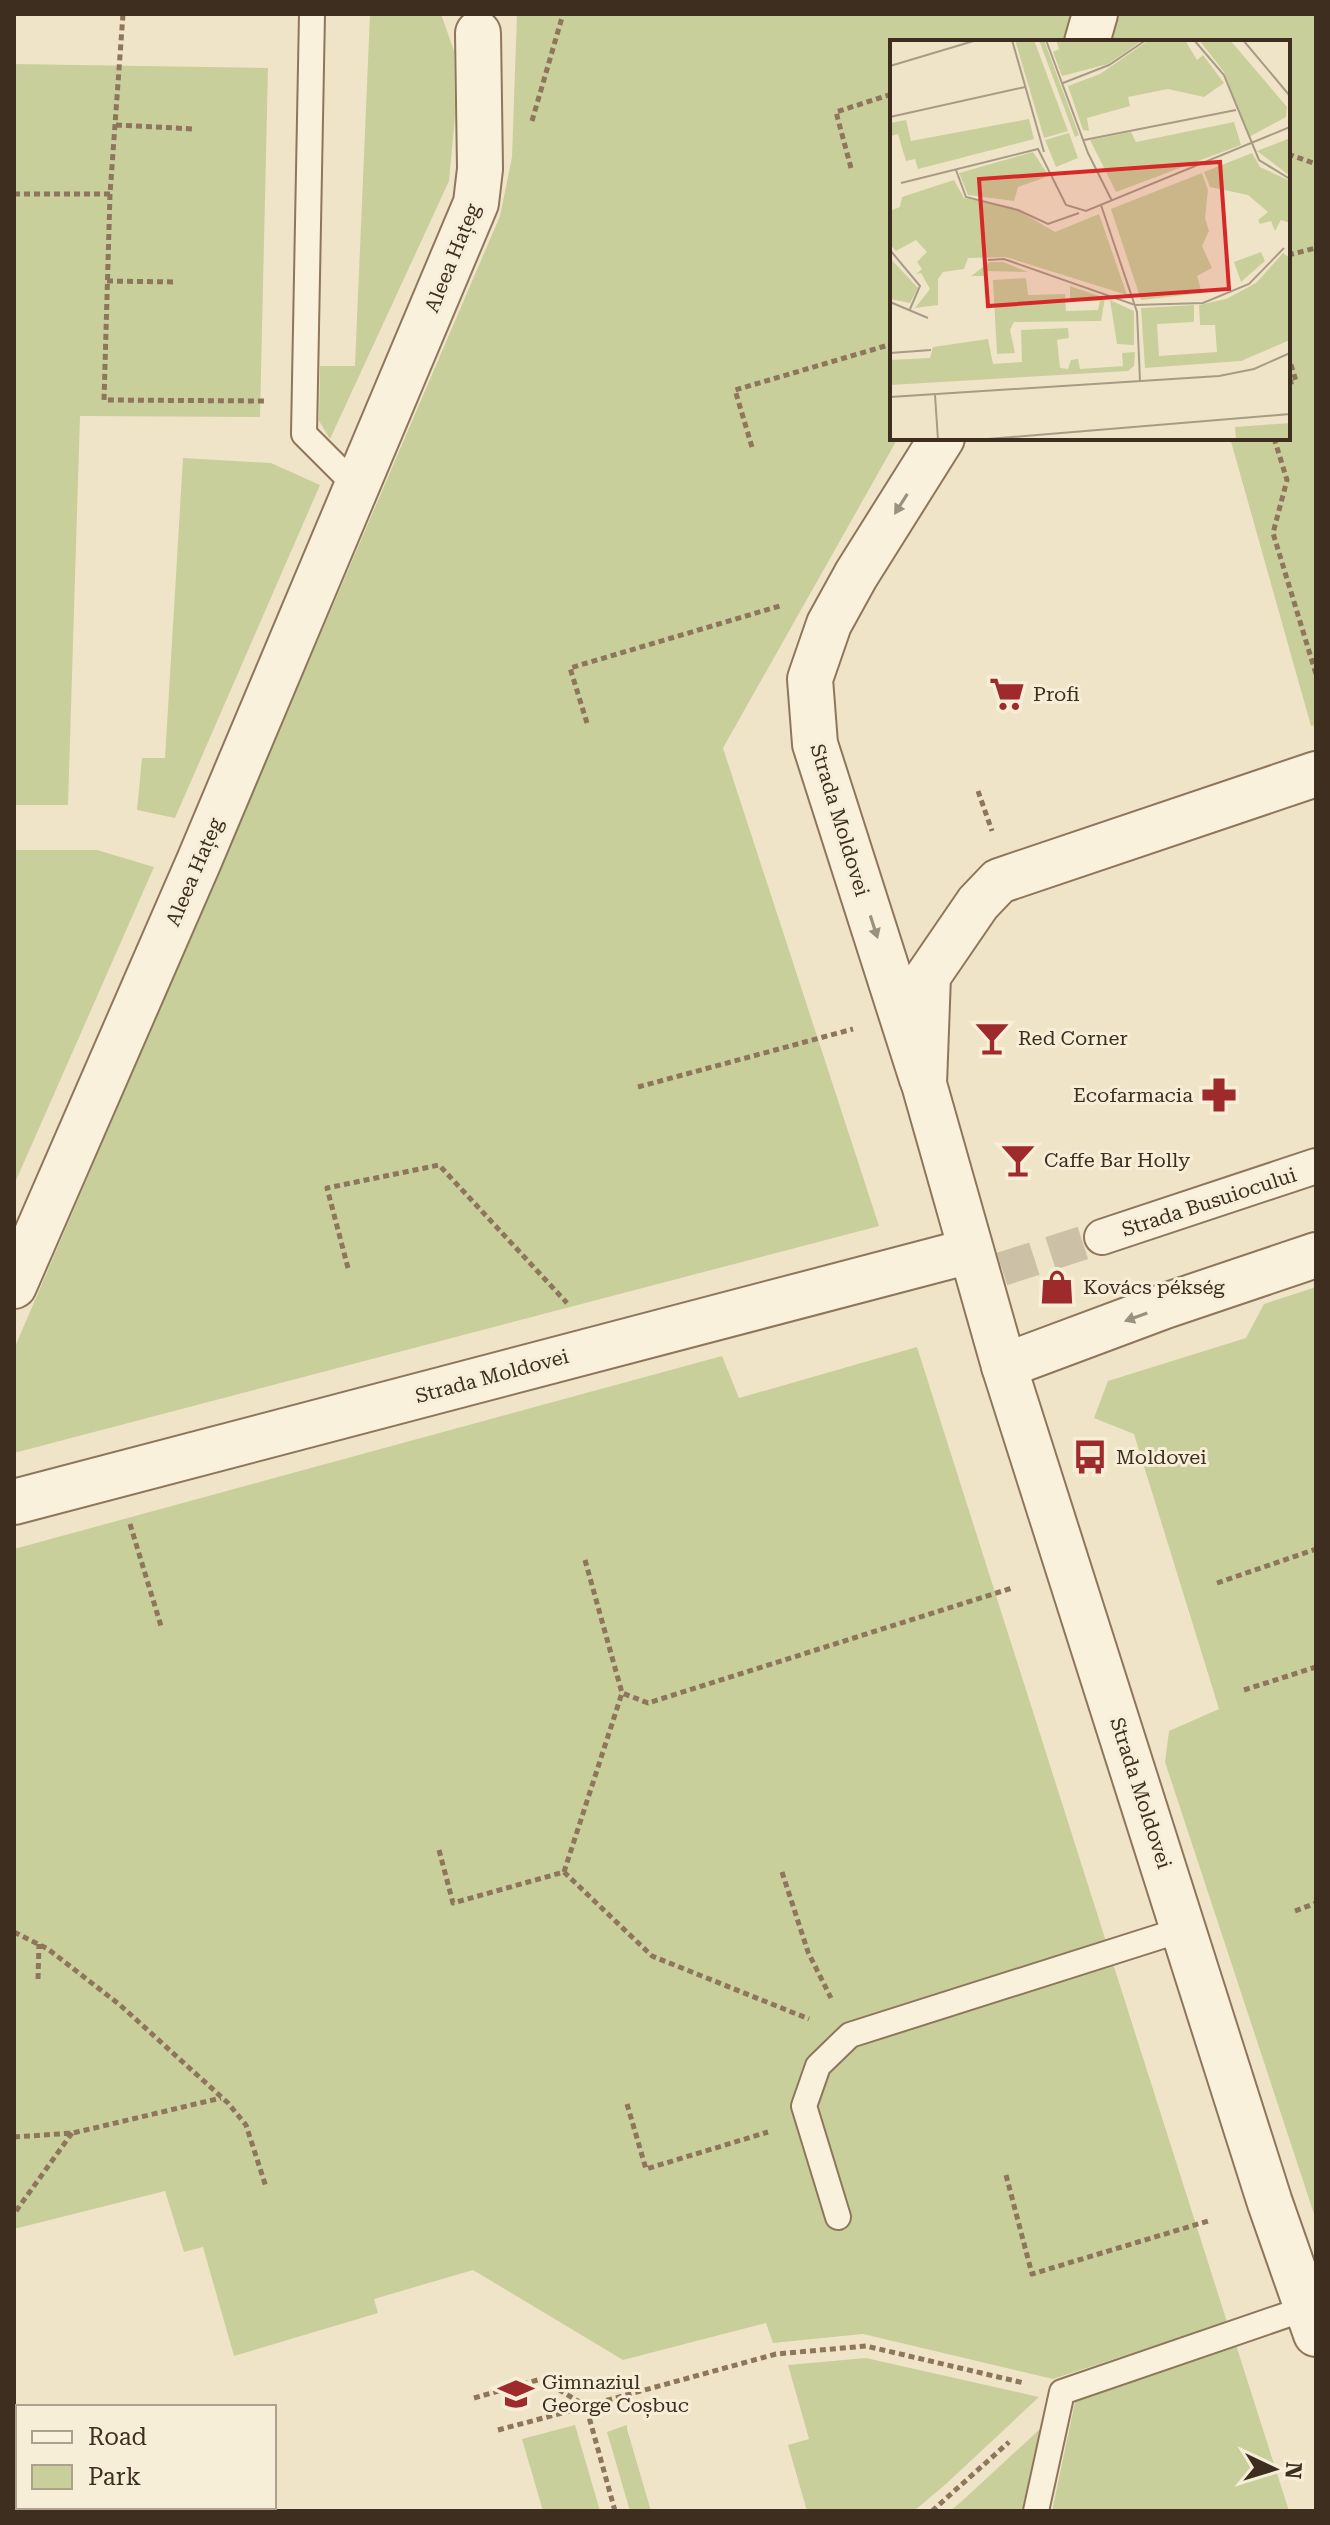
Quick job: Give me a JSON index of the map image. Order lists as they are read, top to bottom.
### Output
{
  "streets": {
    "street": ["Aleea Hațeg", "Strada Moldovei", "Strada Busuiocului"]
  },
  "places": {
    "supermarket": ["Profi"],
    "bar": ["Red Corner", "Caffe Bar Holly"],
    "pharmacy": ["Ecofarmacia"],
    "shop": ["Kovács pékség"],
    "bus stop": ["Moldovei"],
    "school or university": ["Gimnaziul George Coșbuc"]
  },
  "legend": ["Road", "Park"],
  "north": "right"
}
